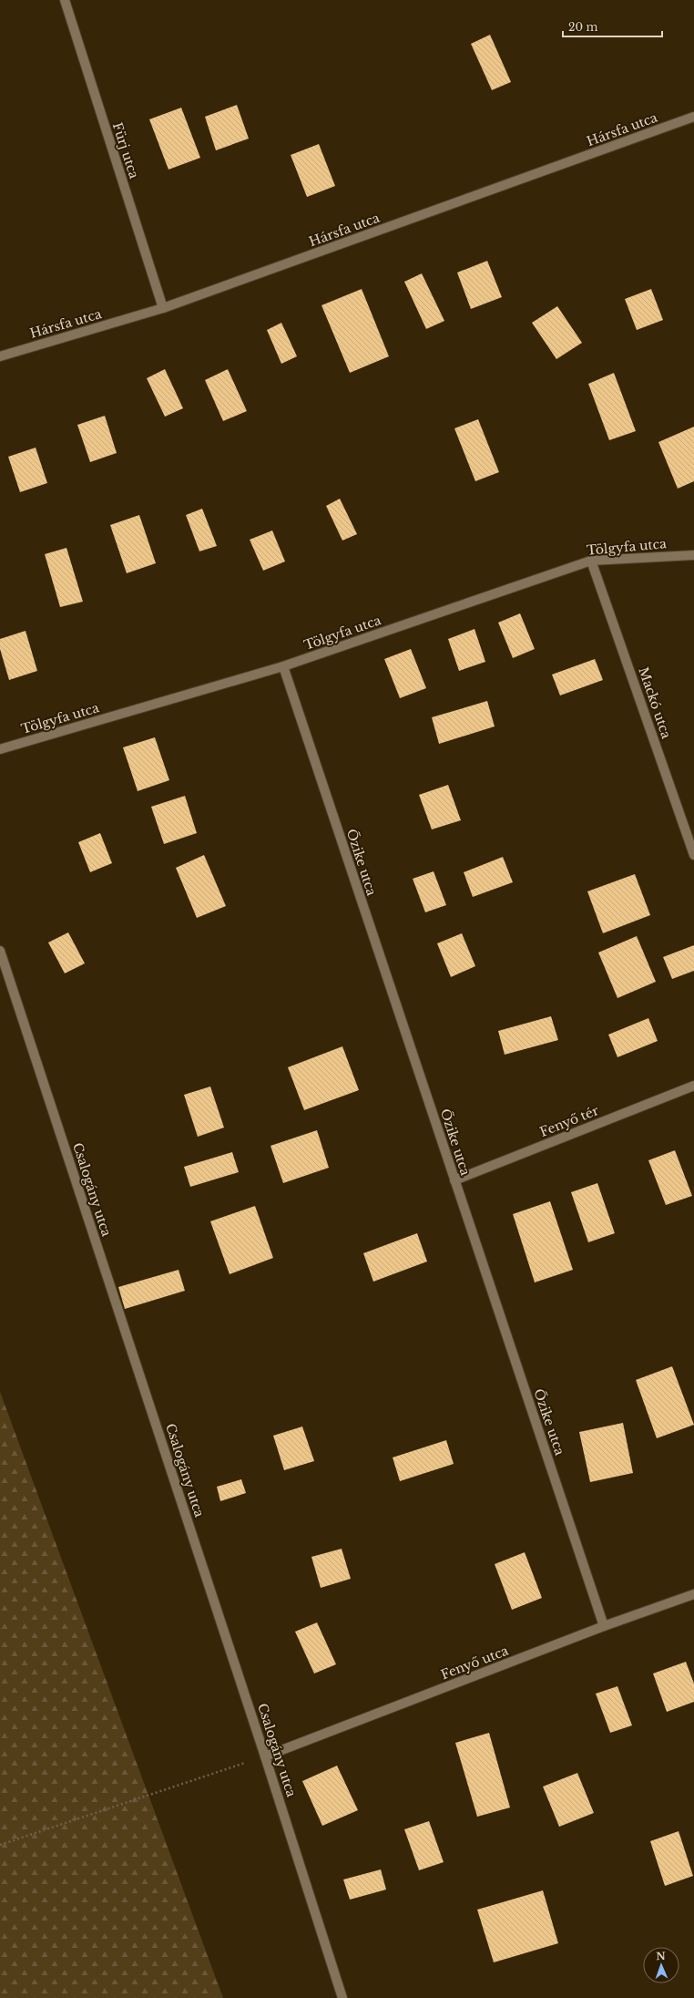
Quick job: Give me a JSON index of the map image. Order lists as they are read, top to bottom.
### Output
{
  "streets": {
    "street": [
      "Hársfa utca",
      "Fürj utca",
      "Tölgyfa utca",
      "Mackó utca",
      "Őzike utca",
      "Fenyő tér",
      "Csalogány utca",
      "Fenyő utca"
    ]
  },
  "crossings": [
    ["Hársfa utca", "Fürj utca"],
    ["Tölgyfa utca", "Mackó utca"],
    ["Tölgyfa utca", "Őzike utca"],
    ["Őzike utca", "Fenyő tér"],
    ["Őzike utca", "Fenyő utca"],
    ["Csalogány utca", "Fenyő utca"]
  ],
  "scale_bar": "20 m",
  "north": "top"
}
